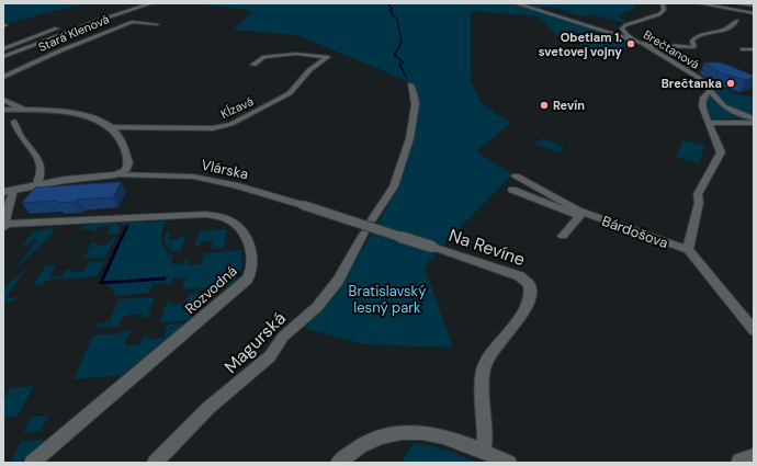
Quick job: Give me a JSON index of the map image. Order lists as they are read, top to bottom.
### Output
{
  "streets": {
    "street": [
      "Stará Klenová",
      "Brečtanová",
      "Kĺzavá",
      "Vlárska",
      "Bárdošova",
      "Na Revíne",
      "Rozvodná",
      "Magurská"
    ]
  },
  "crossings": [
    ["Vlárska", "Na Revíne"]
  ],
  "parks": ["Bratislavský lesný park"],
  "places": ["Obetiam 1. svetovej vojny", "Brečtanka", "Revín"]
}
